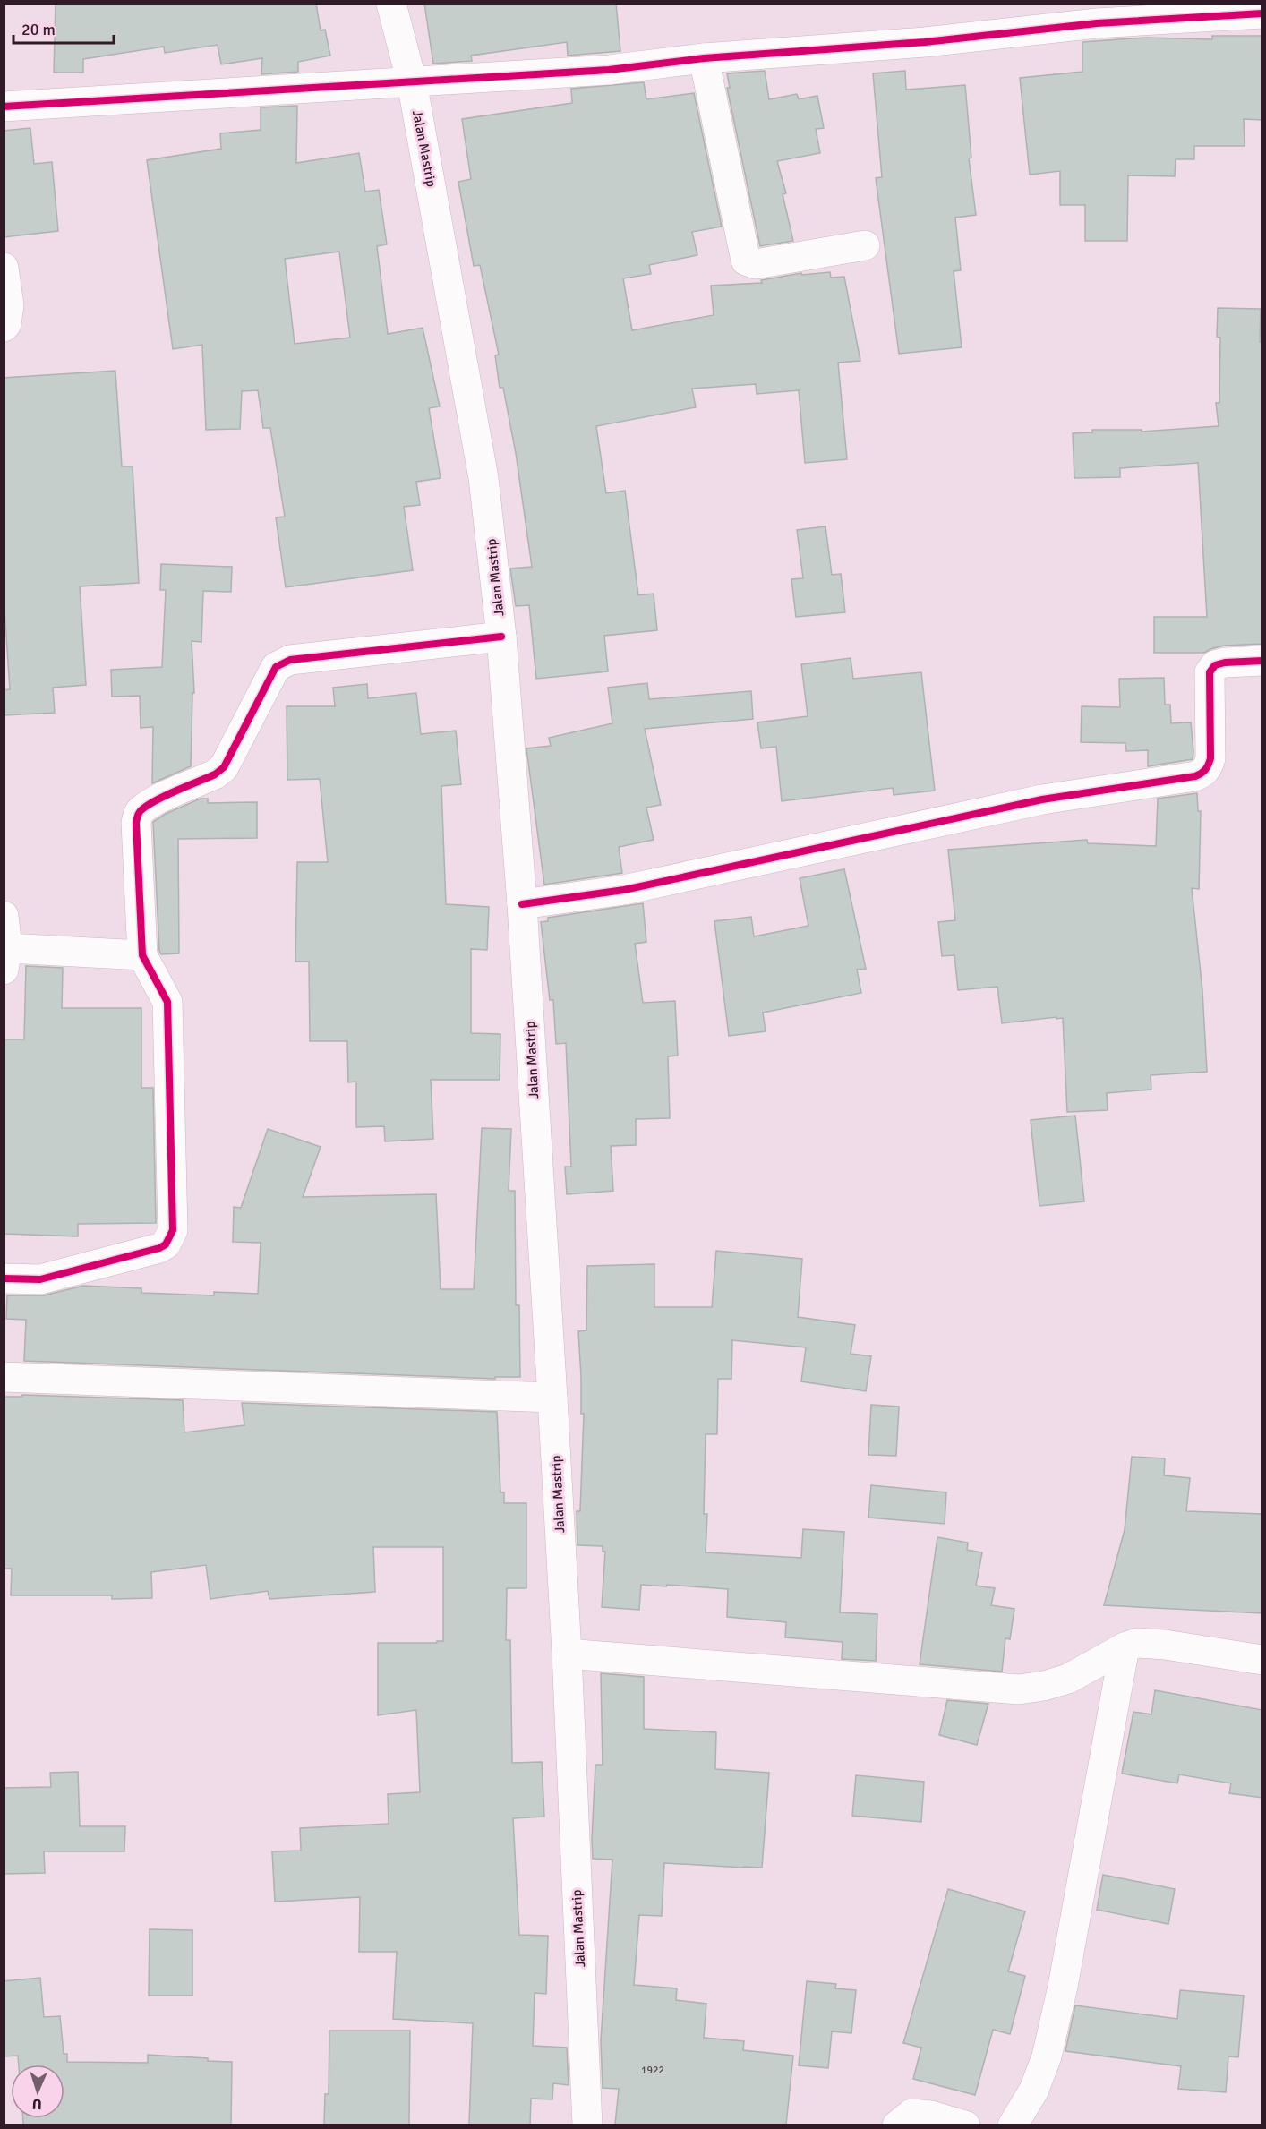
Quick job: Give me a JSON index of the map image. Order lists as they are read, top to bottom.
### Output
{
  "streets": {
    "street": ["Jalan Mastrip"]
  },
  "house_numbers": ["1922"],
  "scale_bar": "20 m",
  "north": "bottom"
}
